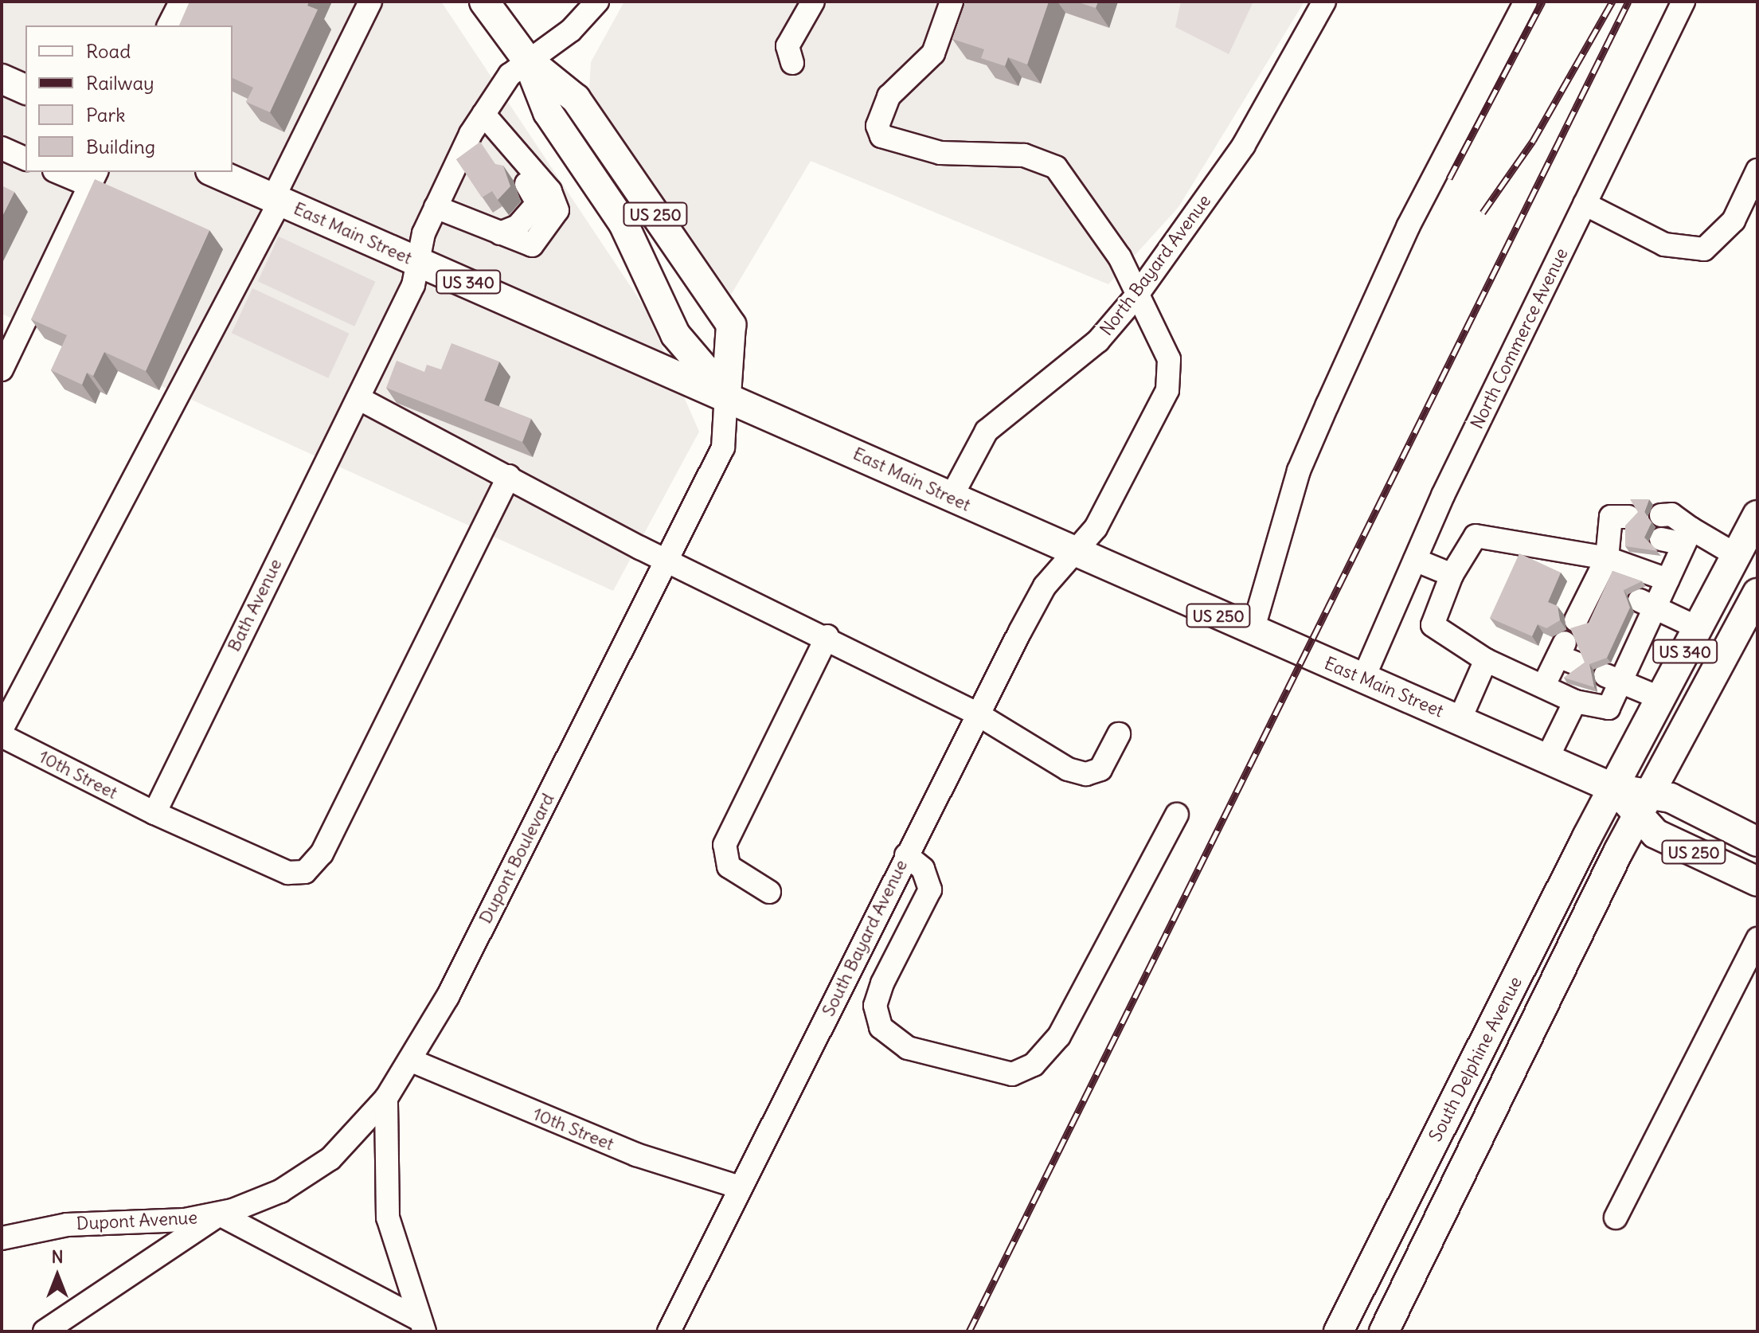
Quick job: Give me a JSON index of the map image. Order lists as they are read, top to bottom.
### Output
{
  "streets": {
    "main road": [
      "US 250",
      "East Main Street",
      "US 340",
      "South Delphine Avenue"
    ],
    "street": [
      "North Bayard Avenue",
      "North Commerce Avenue",
      "Bath Avenue",
      "10th Street",
      "Dupont Boulevard",
      "South Bayard Avenue",
      "Dupont Avenue"
    ]
  },
  "crossings": [
    ["US 250", "East Main Street"],
    ["US 250", "US 340"],
    ["US 250", "Bath Avenue"],
    ["US 250", "Dupont Boulevard"],
    ["US 250", "South Delphine Avenue"],
    ["East Main Street", "North Bayard Avenue"],
    ["East Main Street", "US 340"],
    ["East Main Street", "North Commerce Avenue"],
    ["East Main Street", "Bath Avenue"],
    ["East Main Street", "Dupont Boulevard"],
    ["East Main Street", "South Bayard Avenue"],
    ["East Main Street", "South Delphine Avenue"],
    ["North Bayard Avenue", "South Bayard Avenue"],
    ["US 340", "South Delphine Avenue"],
    ["Bath Avenue", "10th Street"],
    ["10th Street", "Dupont Boulevard"],
    ["10th Street", "South Bayard Avenue"],
    ["Dupont Boulevard", "Dupont Avenue"]
  ],
  "legend": [
    "Road",
    "Railway",
    "Park",
    "Building"
  ],
  "north": "top"
}
